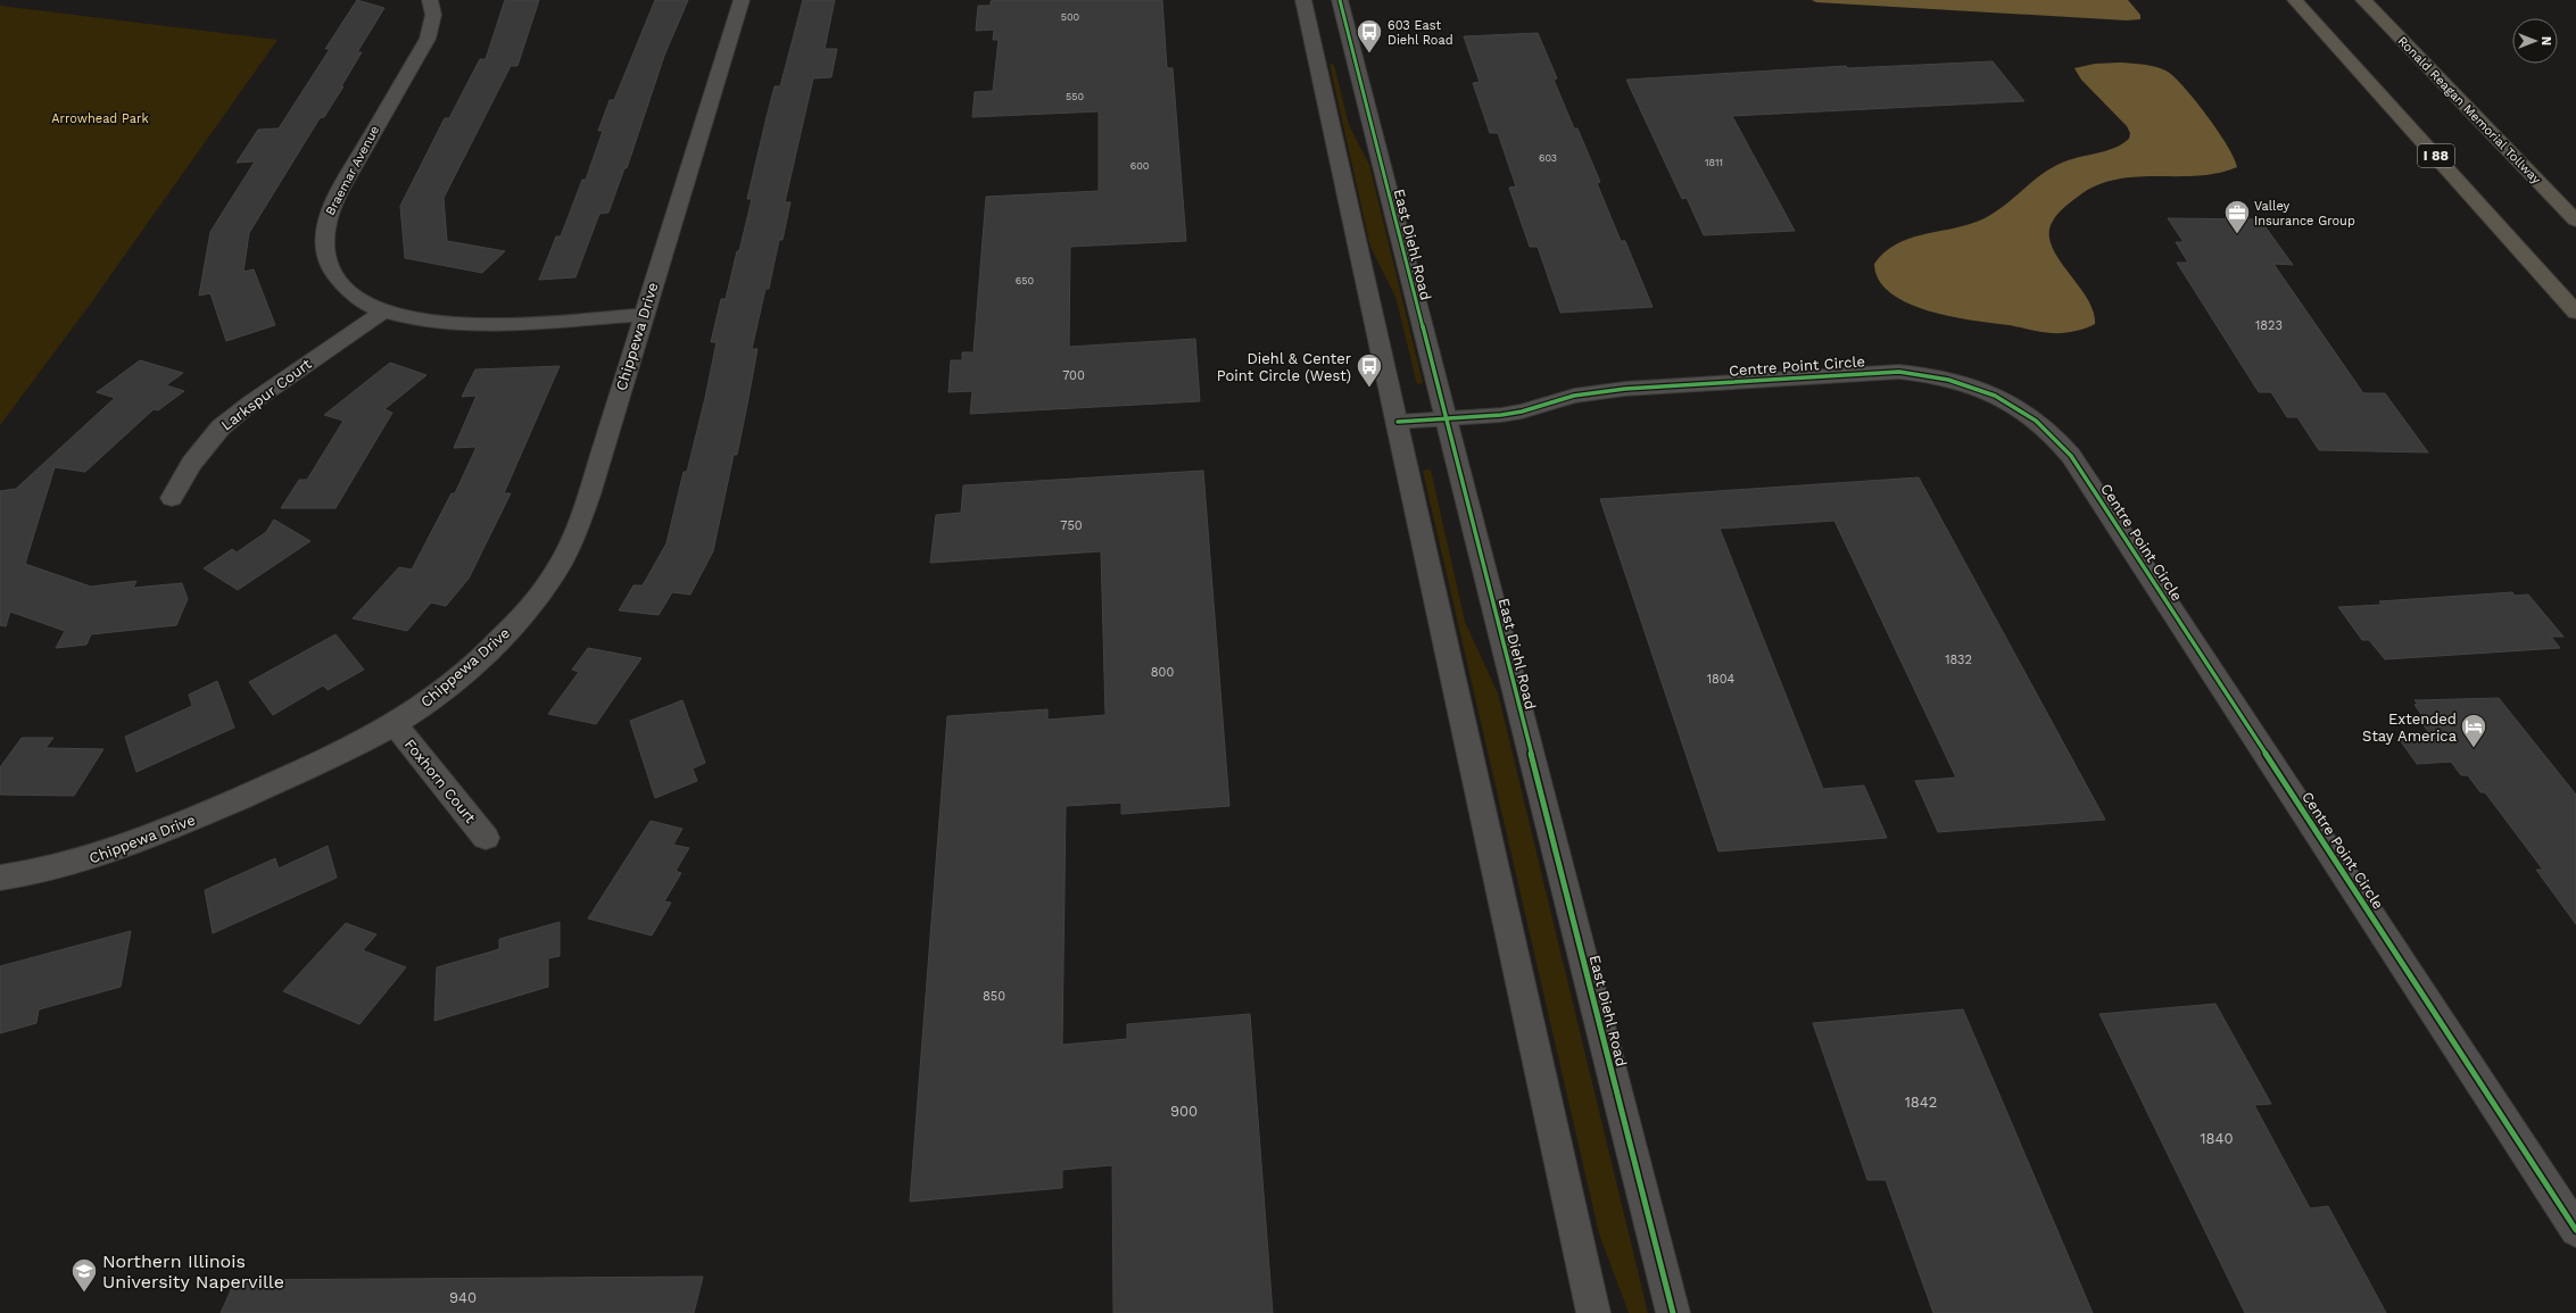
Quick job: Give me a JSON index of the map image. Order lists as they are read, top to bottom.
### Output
{
  "streets": {
    "highway": ["Ronald Reagan Memorial Tollway", "I 88"],
    "street": [
      "Braemar Avenue",
      "East Diehl Road",
      "Chippewa Drive",
      "Centre Point Circle",
      "Larkspur Court",
      "Foxhorn Court"
    ]
  },
  "crossings": [
    ["Braemar Avenue", "Chippewa Drive"],
    ["Braemar Avenue", "Larkspur Court"],
    ["East Diehl Road", "Centre Point Circle"],
    ["Chippewa Drive", "Foxhorn Court"]
  ],
  "parks": ["Arrowhead Park"],
  "places": {
    "bus stop": ["603 East Diehl Road", "Diehl & Center Point Circle (West)"],
    "office": ["Valley Insurance Group"],
    "hotel": ["Extended Stay America"],
    "school or university": ["Northern Illinois University Naperville"]
  },
  "house_numbers": [
    "500",
    "550",
    "603",
    "1811",
    "600",
    "650",
    "1823",
    "700",
    "750",
    "1832",
    "800",
    "1804",
    "850",
    "1842",
    "900",
    "1840",
    "940"
  ],
  "north": "right"
}
